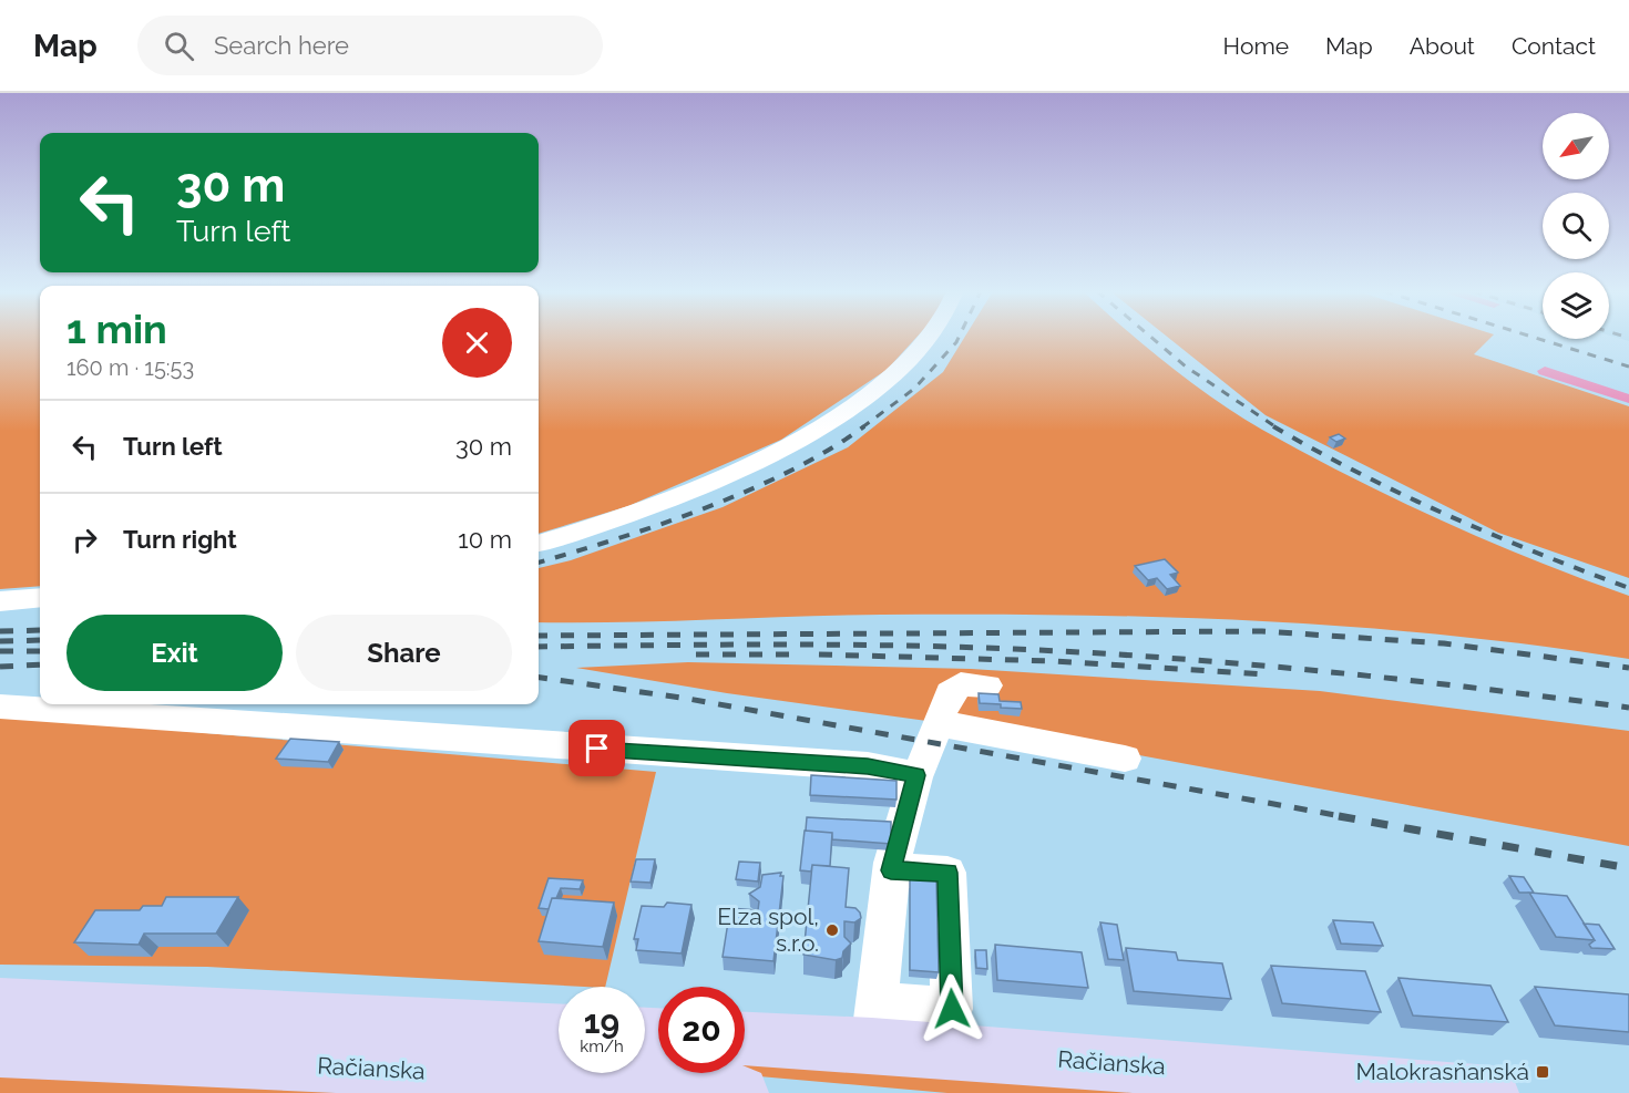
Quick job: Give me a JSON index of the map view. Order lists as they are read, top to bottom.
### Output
{
  "streets": {
    "main road": ["Račianska"]
  },
  "places": {
    "other": ["Elza spol, s.r.o."],
    "transit": ["Malokrasňanská"]
  },
  "north": "bottom left",
  "page": {
    "header": "Map",
    "search": "Search here",
    "nav": [
      "Home",
      "Map",
      "About",
      "Contact"
    ],
    "turn": ["30 m", "Turn left"],
    "heading": ["1 min", "160 m · 15:53"],
    "list": [
      {
        "name": "Turn left",
        "value": "30 m"
      },
      {
        "name": "Turn right",
        "value": "10 m"
      }
    ],
    "buttons": ["Exit", "Share"],
    "speed": "19 km/h",
    "limit": "20"
  }
}
